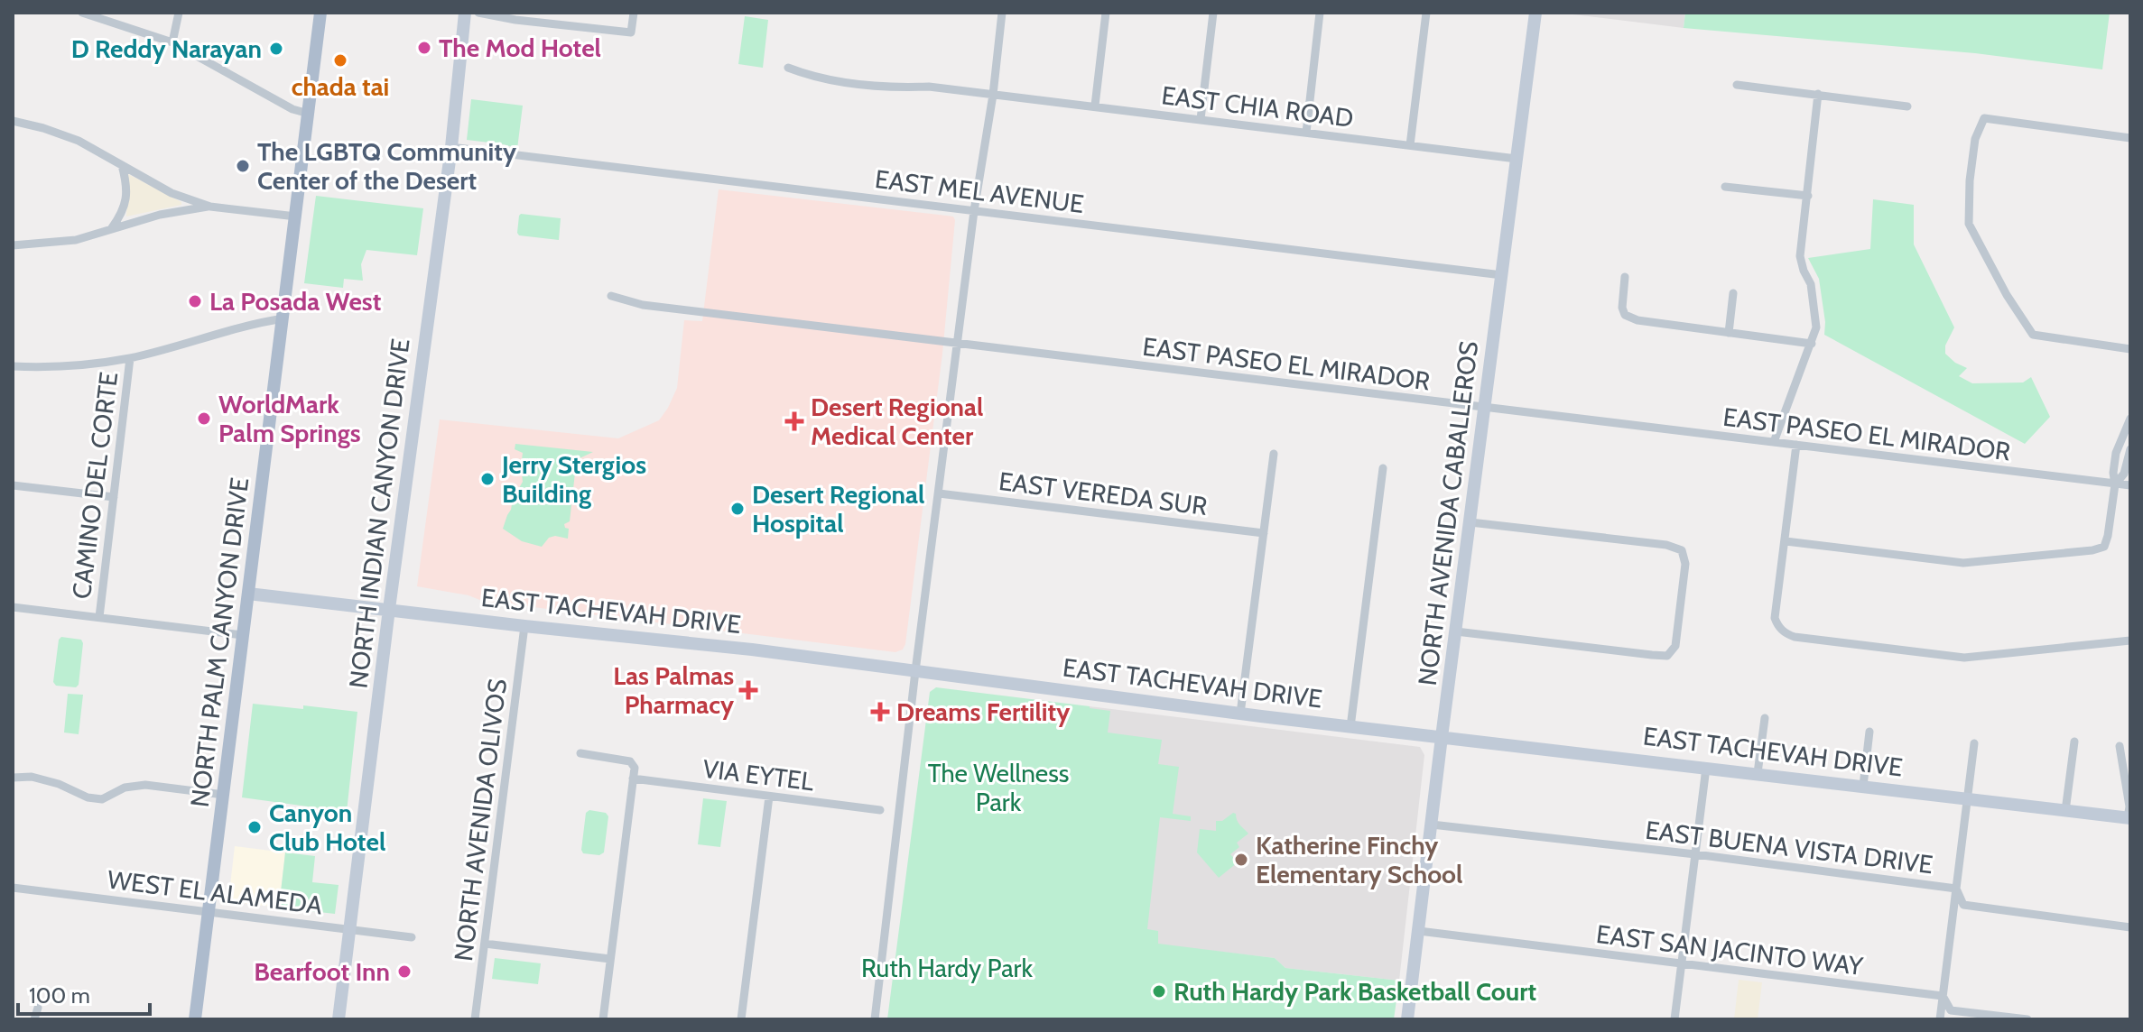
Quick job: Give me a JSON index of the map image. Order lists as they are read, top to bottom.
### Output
{
  "streets": {
    "main road": ["NORTH PALM CANYON DRIVE"],
    "street": [
      "EAST CHIA ROAD",
      "EAST MEL AVENUE",
      "EAST PASEO EL MIRADOR",
      "CAMINO DEL CORTE",
      "EAST VEREDA SUR",
      "NORTH INDIAN CANYON DRIVE",
      "NORTH AVENIDA CABALLEROS",
      "EAST TACHEVAH DRIVE",
      "VIA EYTEL",
      "NORTH AVENIDA OLIVOS",
      "EAST BUENA VISTA DRIVE",
      "WEST EL ALAMEDA",
      "EAST SAN JACINTO WAY"
    ]
  },
  "crossings": [
    ["EAST CHIA ROAD", "NORTH AVENIDA CABALLEROS"],
    ["EAST MEL AVENUE", "NORTH INDIAN CANYON DRIVE"],
    ["EAST MEL AVENUE", "NORTH AVENIDA CABALLEROS"],
    ["EAST PASEO EL MIRADOR", "NORTH AVENIDA CABALLEROS"],
    ["NORTH INDIAN CANYON DRIVE", "EAST TACHEVAH DRIVE"],
    ["NORTH INDIAN CANYON DRIVE", "WEST EL ALAMEDA"],
    ["NORTH AVENIDA CABALLEROS", "EAST TACHEVAH DRIVE"],
    ["NORTH AVENIDA CABALLEROS", "EAST BUENA VISTA DRIVE"],
    ["NORTH AVENIDA CABALLEROS", "EAST SAN JACINTO WAY"],
    ["EAST TACHEVAH DRIVE", "NORTH PALM CANYON DRIVE"],
    ["EAST TACHEVAH DRIVE", "NORTH AVENIDA OLIVOS"],
    ["NORTH PALM CANYON DRIVE", "WEST EL ALAMEDA"]
  ],
  "parks": ["The Wellness Park", "Ruth Hardy Park"],
  "places": {
    "other": [
      "The Mod Hotel",
      "D Reddy Narayan",
      "chada tai",
      "The LGBTQ Community Center of the Desert",
      "La Posada West",
      "WorldMark Palm Springs",
      "Jerry Stergios Building",
      "Desert Regional Hospital",
      "Canyon Club Hotel",
      "Katherine Finchy Elementary School",
      "Bearfoot Inn",
      "Ruth Hardy Park Basketball Court"
    ],
    "health": ["Desert Regional Medical Center", "Las Palmas Pharmacy", "Dreams Fertility"]
  },
  "scale_bar": "100 m"
}
